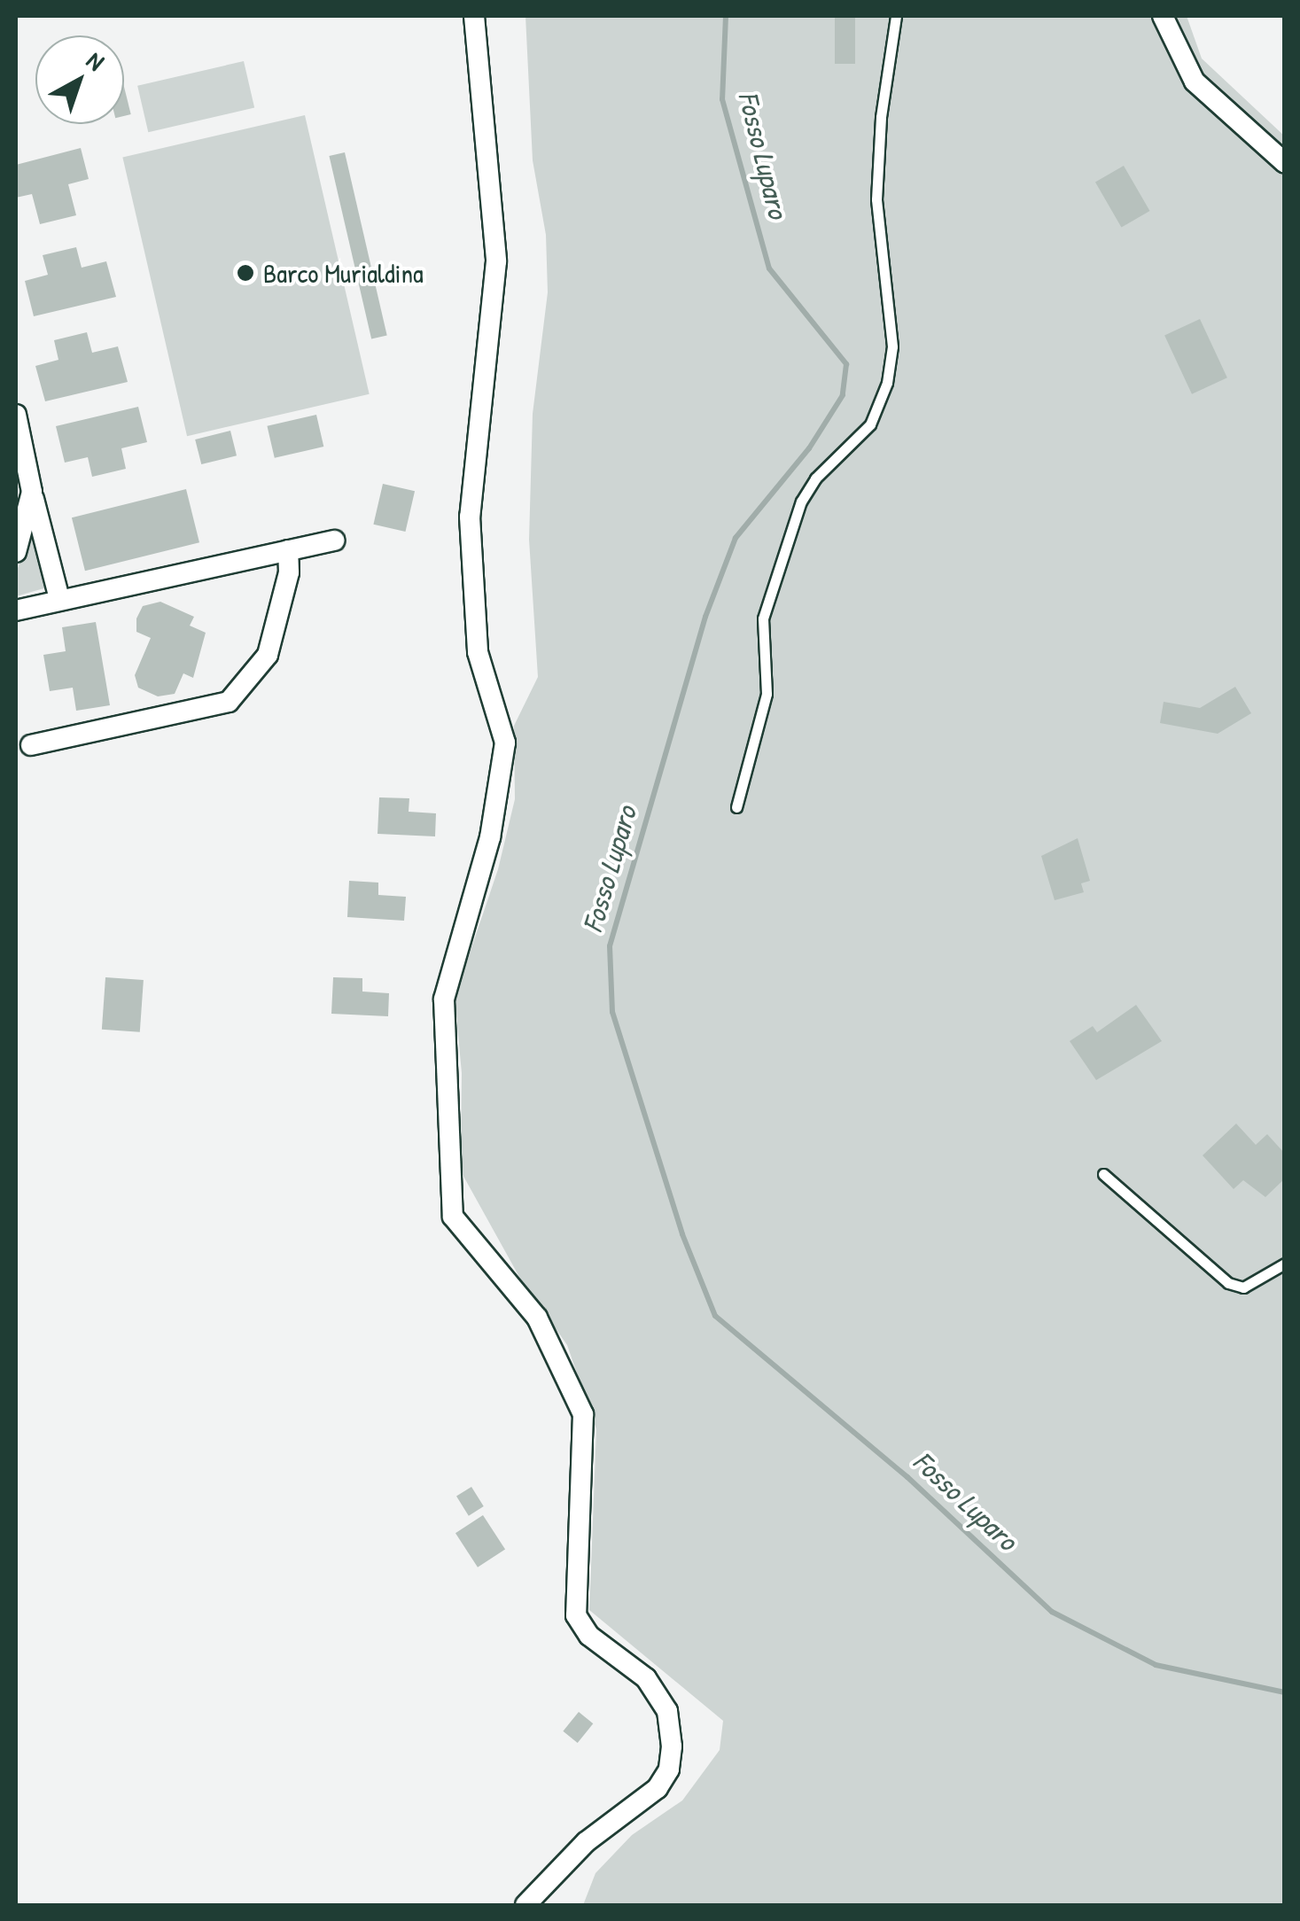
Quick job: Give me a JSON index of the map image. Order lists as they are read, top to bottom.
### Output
{
  "water": ["Fosso Luparo"],
  "places": ["Barco Murialdina"],
  "north": "top right"
}
